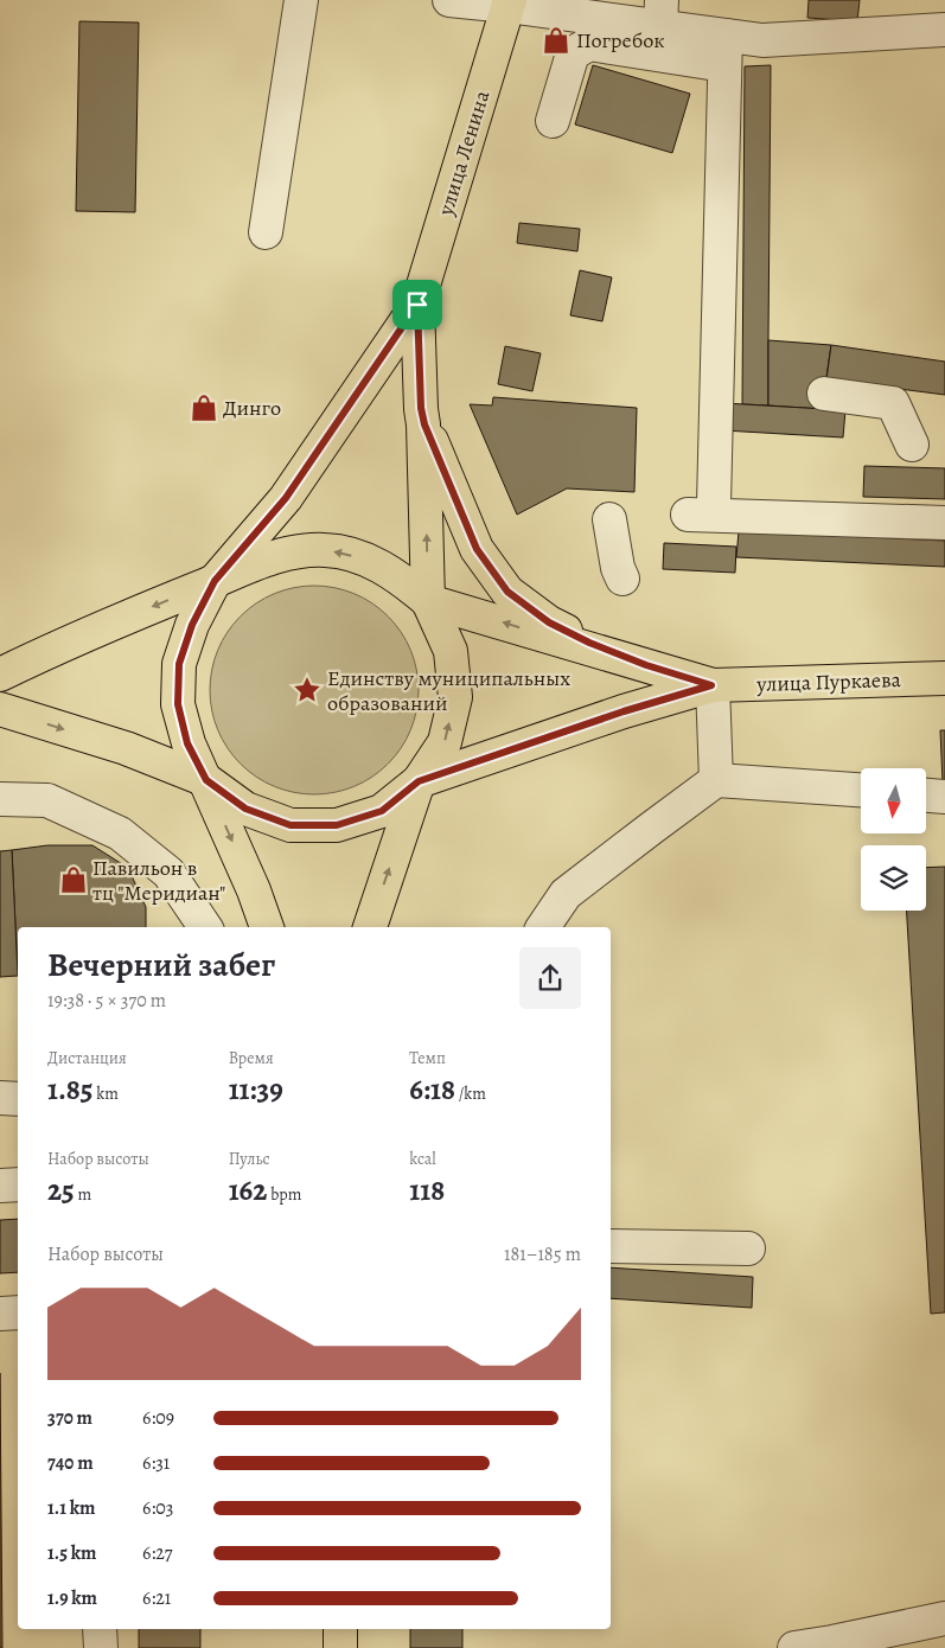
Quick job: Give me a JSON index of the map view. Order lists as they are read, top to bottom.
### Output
{
  "streets": {
    "main road": ["улица Ленина", "улица Пуркаева"]
  },
  "places": {
    "shop": ["Погребок", "Динго", "Павильон в тц \"Меридиан\""],
    "place": ["Единству муниципальных образований"]
  },
  "north": "bottom",
  "page": {
    "heading": ["Вечерний забег", "19:38 · 5 × 370 m"],
    "stats": [
      ["Дистанция", "1.85 km"],
      ["Время", "11:39"],
      ["Темп", "6:18 /km"],
      ["Набор высоты", "25 m"],
      ["Пульс", "162 bpm"],
      ["kcal", "118"]
    ],
    "chart": ["Набор высоты", "181–185 m"],
    "list": [
      {
        "name": "370 m",
        "note": "6:09"
      },
      {
        "name": "740 m",
        "note": "6:31"
      },
      {
        "name": "1.1 km",
        "note": "6:03"
      },
      {
        "name": "1.5 km",
        "note": "6:27"
      },
      {
        "name": "1.9 km",
        "note": "6:21"
      }
    ]
  }
}
